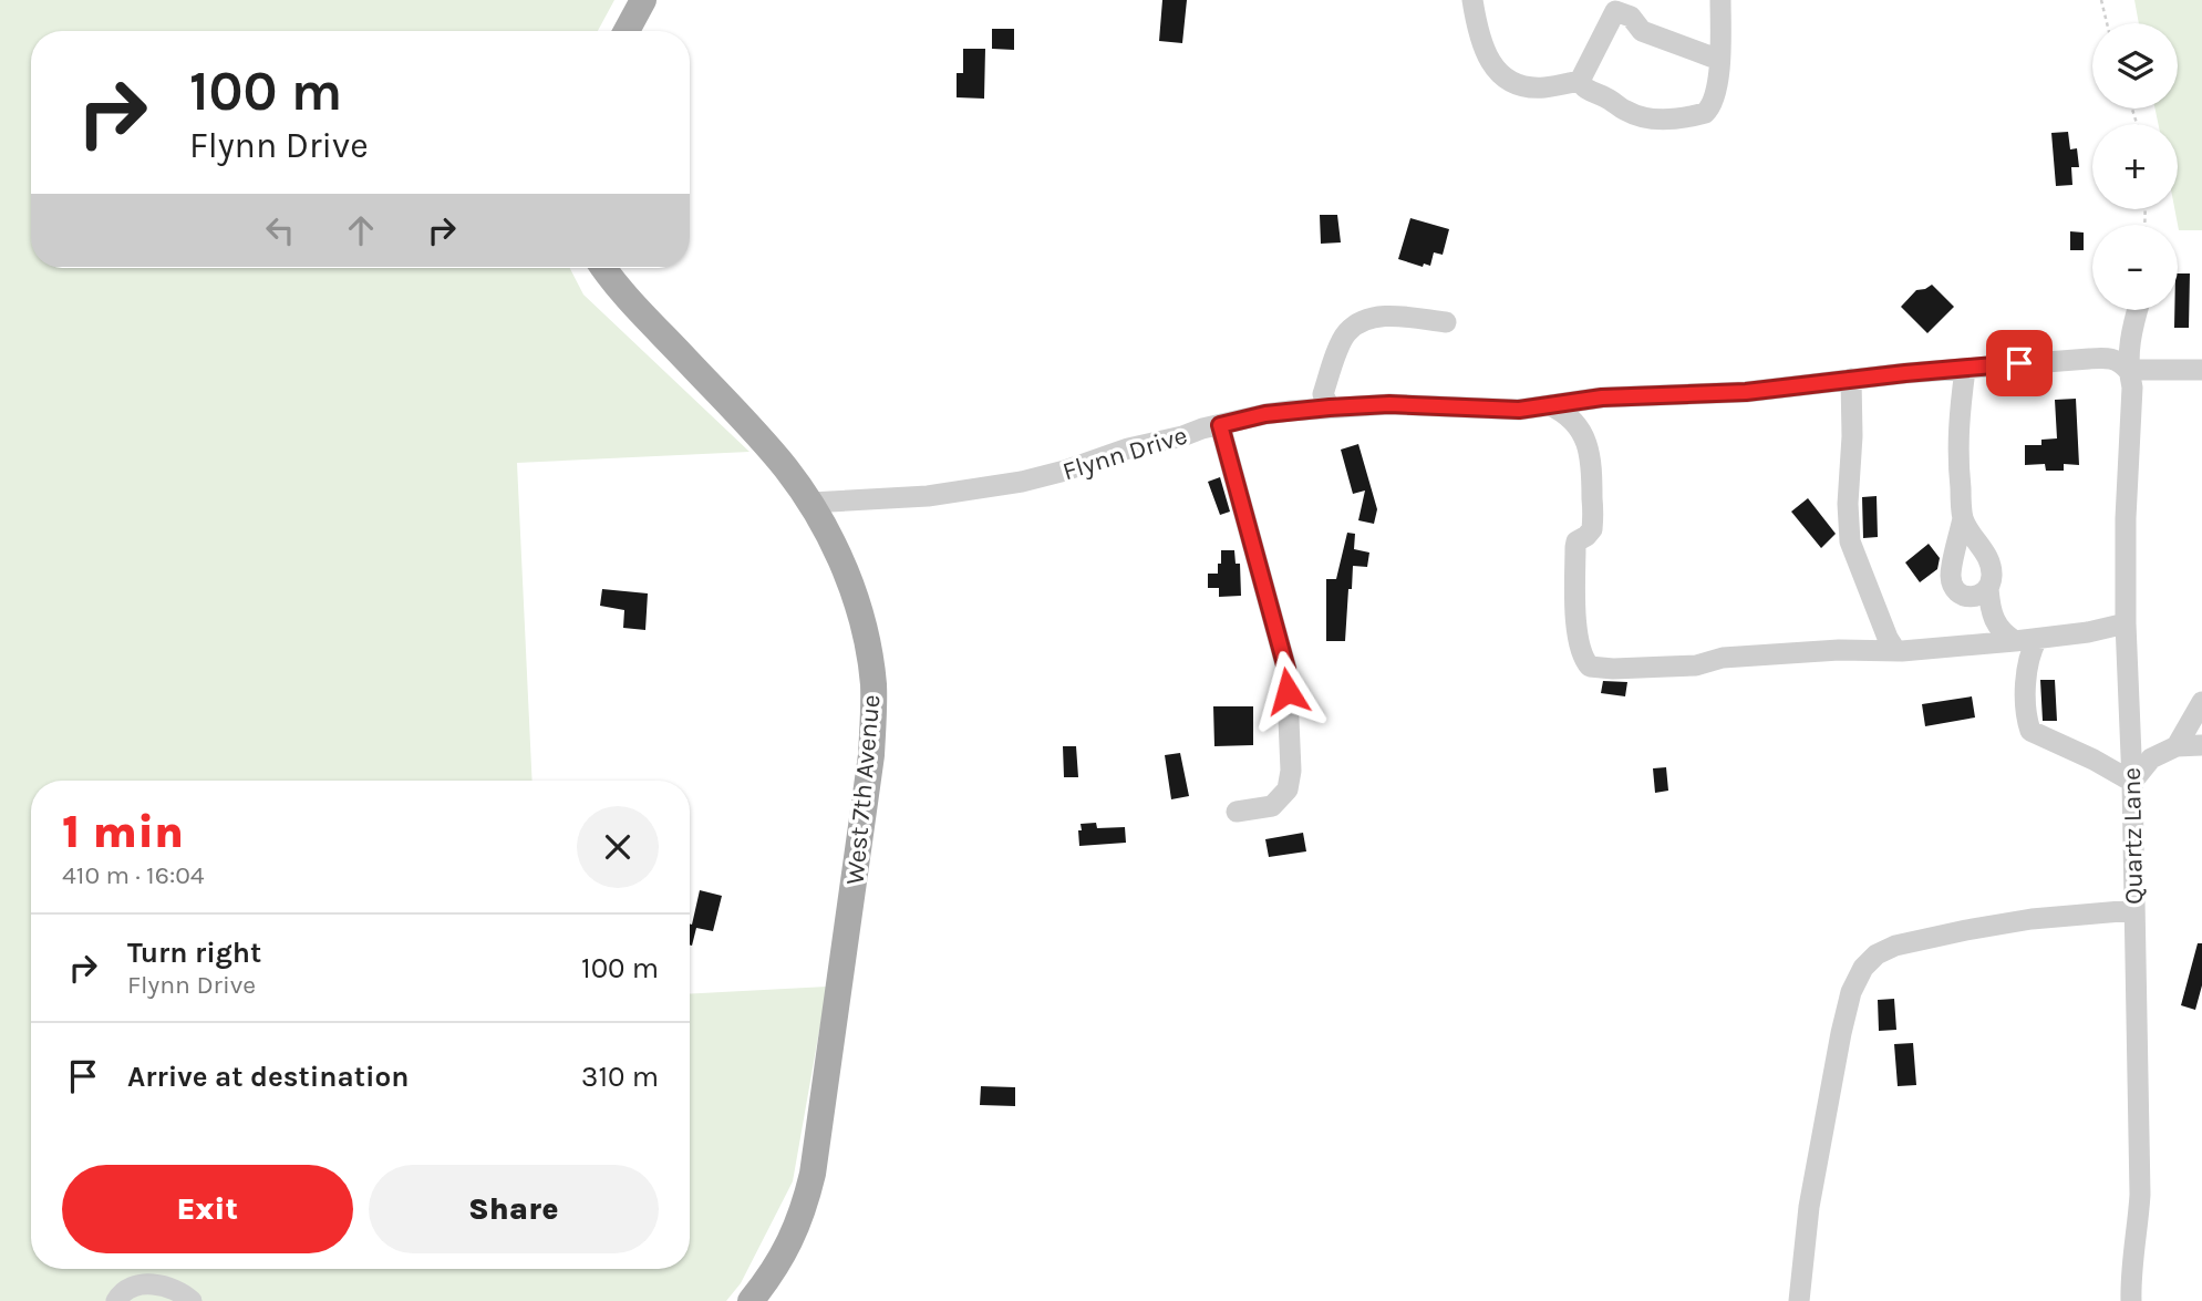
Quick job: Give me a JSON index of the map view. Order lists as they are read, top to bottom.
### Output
{
  "streets": {
    "main road": ["West 7th Avenue"],
    "street": ["Flynn Drive", "Quartz Lane"]
  },
  "crossings": [
    ["Flynn Drive", "West 7th Avenue"],
    ["Flynn Drive", "Quartz Lane"]
  ],
  "page": {
    "map_buttons": ["+", "−"],
    "turn": ["100 m", "Flynn Drive"],
    "heading": ["1 min", "410 m · 16:04"],
    "list": [
      {
        "name": "Turn right",
        "note": "Flynn Drive",
        "value": "100 m"
      },
      {
        "name": "Arrive at destination",
        "value": "310 m"
      }
    ],
    "buttons": ["Exit", "Share"]
  }
}
